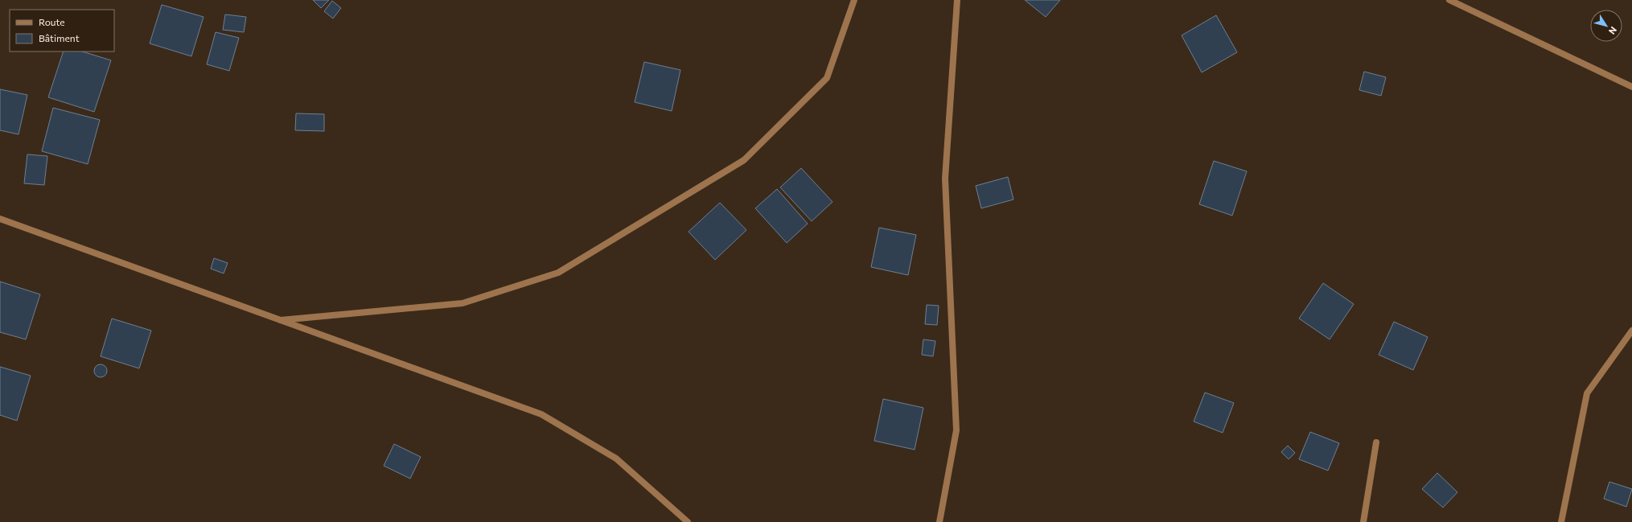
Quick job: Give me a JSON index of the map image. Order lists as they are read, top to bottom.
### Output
{
  "legend": ["Route", "Bâtiment"],
  "north": "bottom right"
}
